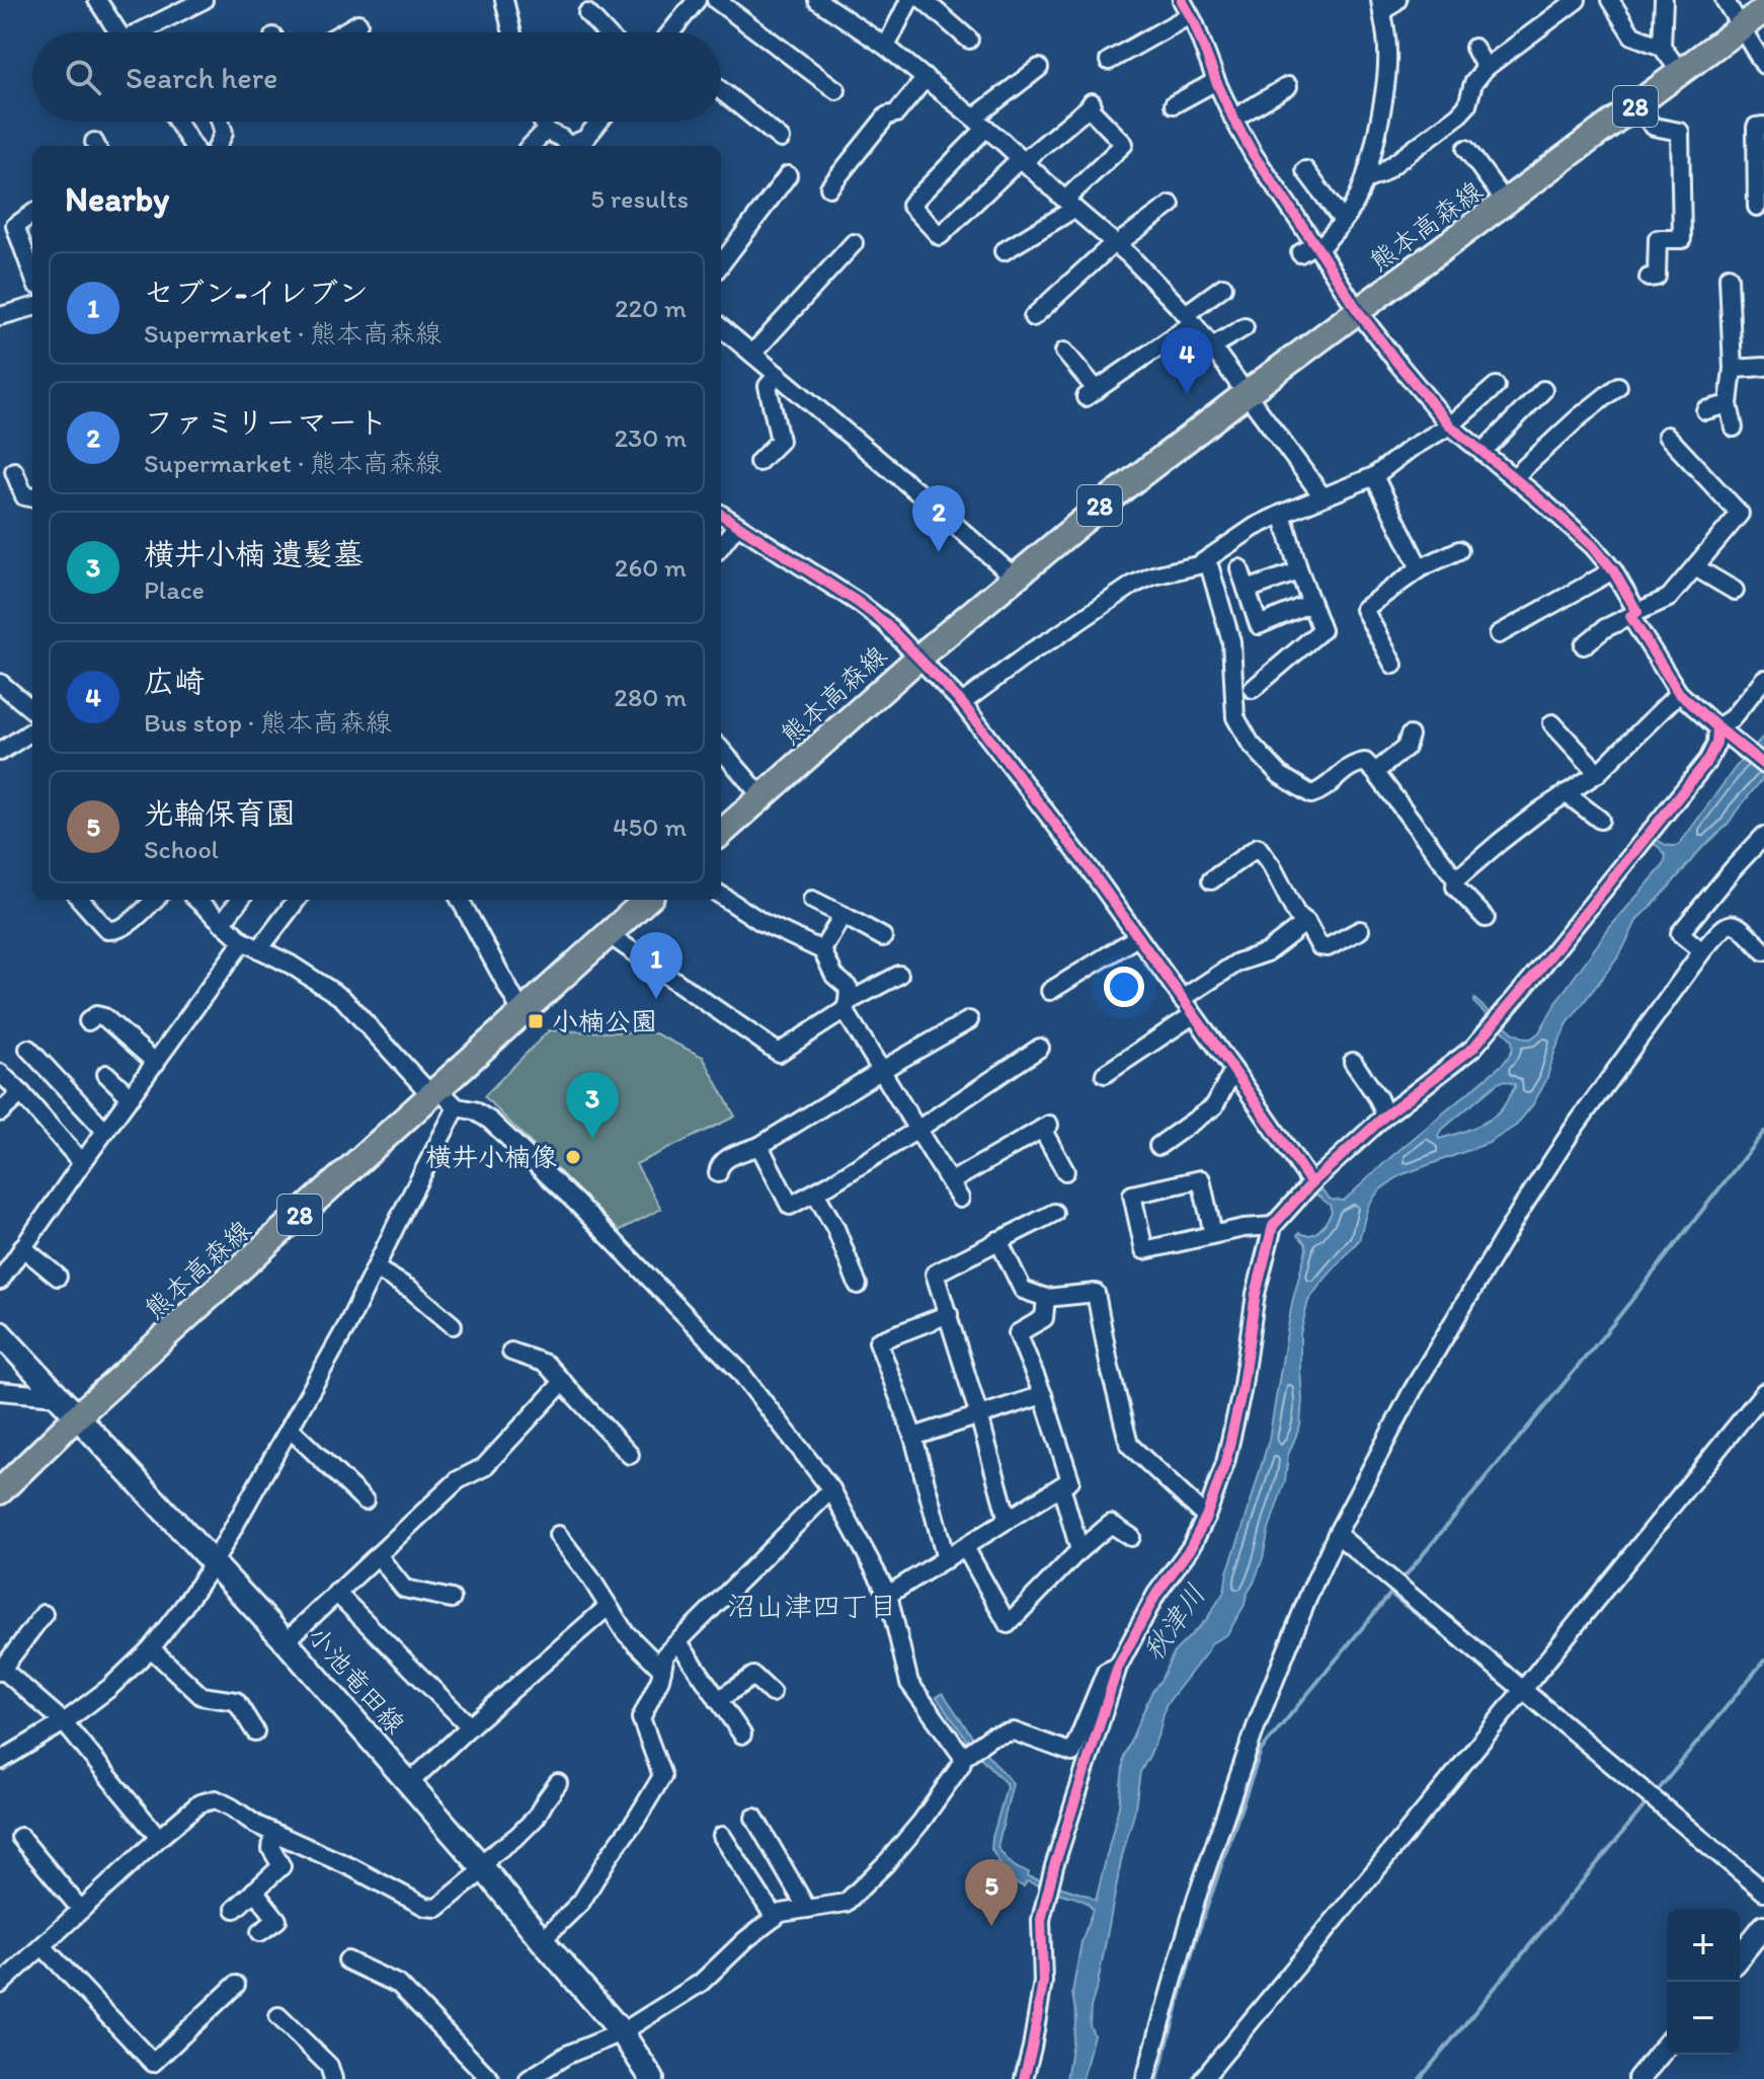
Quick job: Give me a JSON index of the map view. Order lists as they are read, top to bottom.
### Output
{
  "streets": {
    "main road": ["28", "熊本高森線", "小池竜田線"]
  },
  "crossings": [
    ["熊本高森線", "小池竜田線"]
  ],
  "districts": ["沼山津四丁目"],
  "water": ["秋津川"],
  "places": {
    "transit": ["小楠公園"],
    "other": ["横井小楠像"]
  },
  "page": {
    "search": "Search here",
    "heading": ["Nearby", "5 results"],
    "list": [
      {
        "mark": "1",
        "name": "セブン-イレブン",
        "note": "Supermarket · 熊本高森線",
        "value": "220 m"
      },
      {
        "mark": "2",
        "name": "ファミリーマート",
        "note": "Supermarket · 熊本高森線",
        "value": "230 m"
      },
      {
        "mark": "3",
        "name": "横井小楠 遺髪墓",
        "note": "Place",
        "value": "260 m"
      },
      {
        "mark": "4",
        "name": "広崎",
        "note": "Bus stop · 熊本高森線",
        "value": "280 m"
      },
      {
        "mark": "5",
        "name": "光輪保育園",
        "note": "School",
        "value": "450 m"
      }
    ],
    "pins": [
      "4",
      "2",
      "1",
      "3",
      "5"
    ],
    "map_buttons": ["+", "−"]
  }
}
